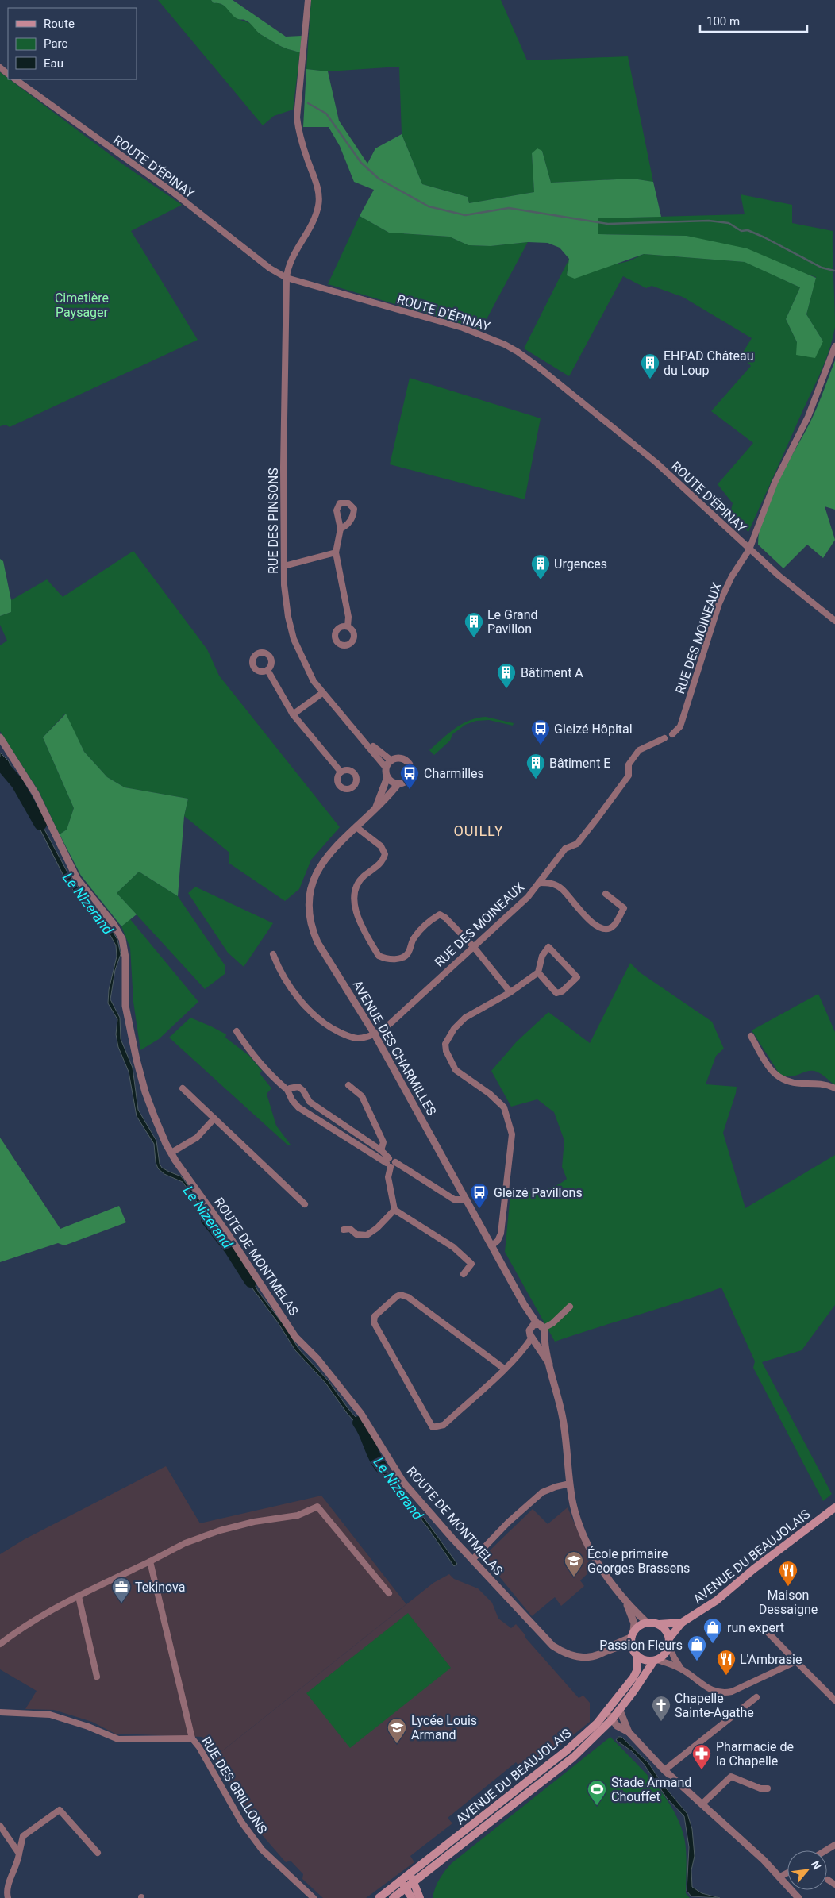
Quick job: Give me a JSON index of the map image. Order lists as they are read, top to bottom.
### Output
{
  "streets": {
    "main road": ["AVENUE DU BEAUJOLAIS"],
    "street": [
      "ROUTE D'ÉPINAY",
      "RUE DES PINSONS",
      "RUE DES MOINEAUX",
      "AVENUE DES CHARMILLES",
      "ROUTE DE MONTMELAS",
      "RUE DES GRILLONS"
    ]
  },
  "crossings": [
    ["ROUTE D'ÉPINAY", "RUE DES PINSONS"],
    ["ROUTE D'ÉPINAY", "RUE DES MOINEAUX"],
    ["RUE DES PINSONS", "AVENUE DES CHARMILLES"],
    ["RUE DES MOINEAUX", "AVENUE DES CHARMILLES"],
    ["AVENUE DES CHARMILLES", "ROUTE DE MONTMELAS"],
    ["AVENUE DES CHARMILLES", "AVENUE DU BEAUJOLAIS"],
    ["ROUTE DE MONTMELAS", "AVENUE DU BEAUJOLAIS"]
  ],
  "districts": ["OUILLY"],
  "water": ["Le Nizerand"],
  "parks": ["Cimetière Paysager"],
  "places": {
    "building": [
      "EHPAD Château du Loup",
      "Urgences",
      "Le Grand Pavillon",
      "Bâtiment A",
      "Bâtiment E"
    ],
    "bus stop": ["Gleizé Hôpital", "Charmilles", "Gleizé Pavillons"],
    "school or university": ["École primaire Georges Brassens", "Lycée Louis Armand"],
    "restaurant": ["Maison Dessaigne", "L'Ambrasie"],
    "office": ["Tekinova"],
    "shop": ["run expert", "Passion Fleurs"],
    "church": ["Chapelle Sainte-Agathe"],
    "pharmacy": ["Pharmacie de la Chapelle"],
    "sports": ["Stade Armand Chouffet"]
  },
  "legend": ["Route", "Parc", "Eau"],
  "scale_bar": "100 m",
  "north": "top right"
}
